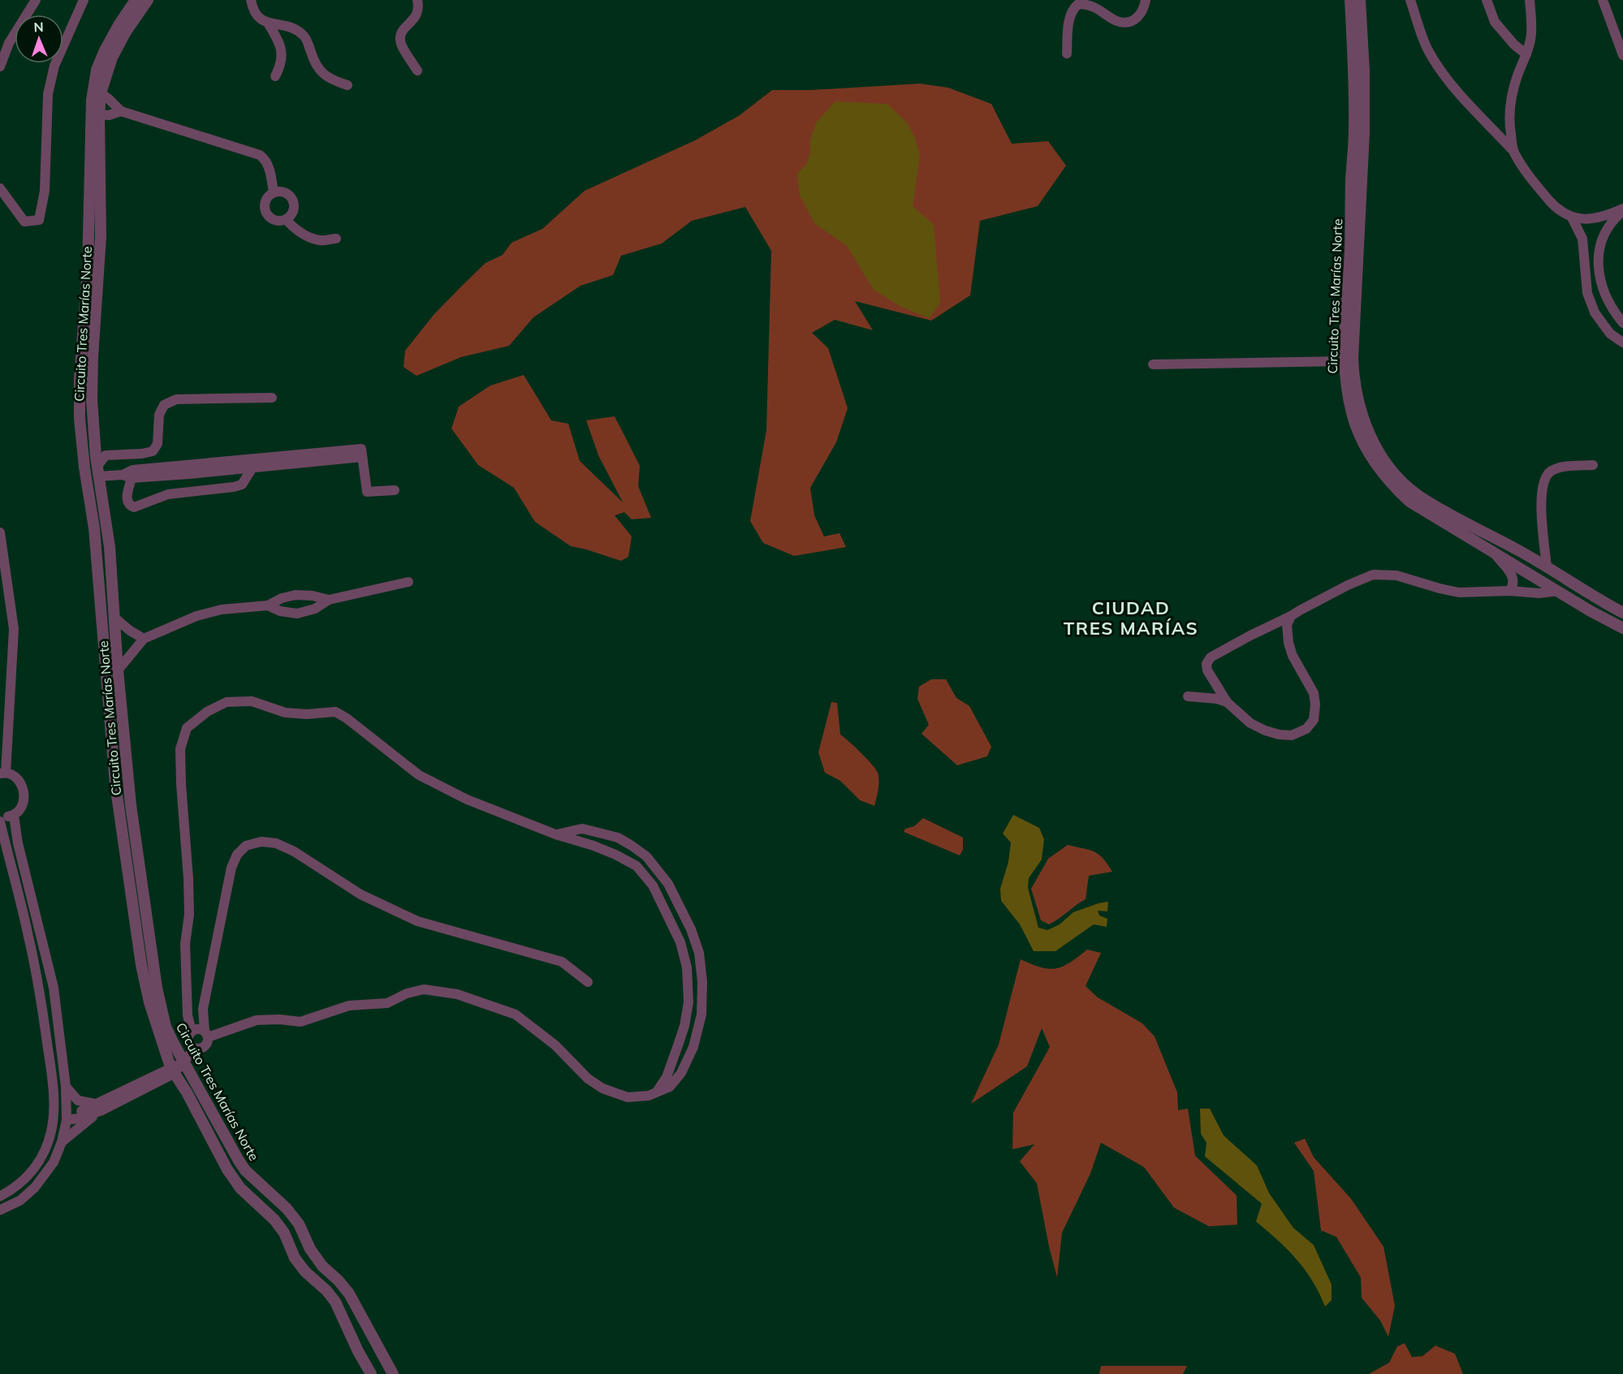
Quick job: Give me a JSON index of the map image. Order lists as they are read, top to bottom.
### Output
{
  "streets": {
    "street": ["Circuito Tres Marías Norte"]
  },
  "districts": ["CIUDAD TRES MARÍAS"],
  "north": "top"
}
